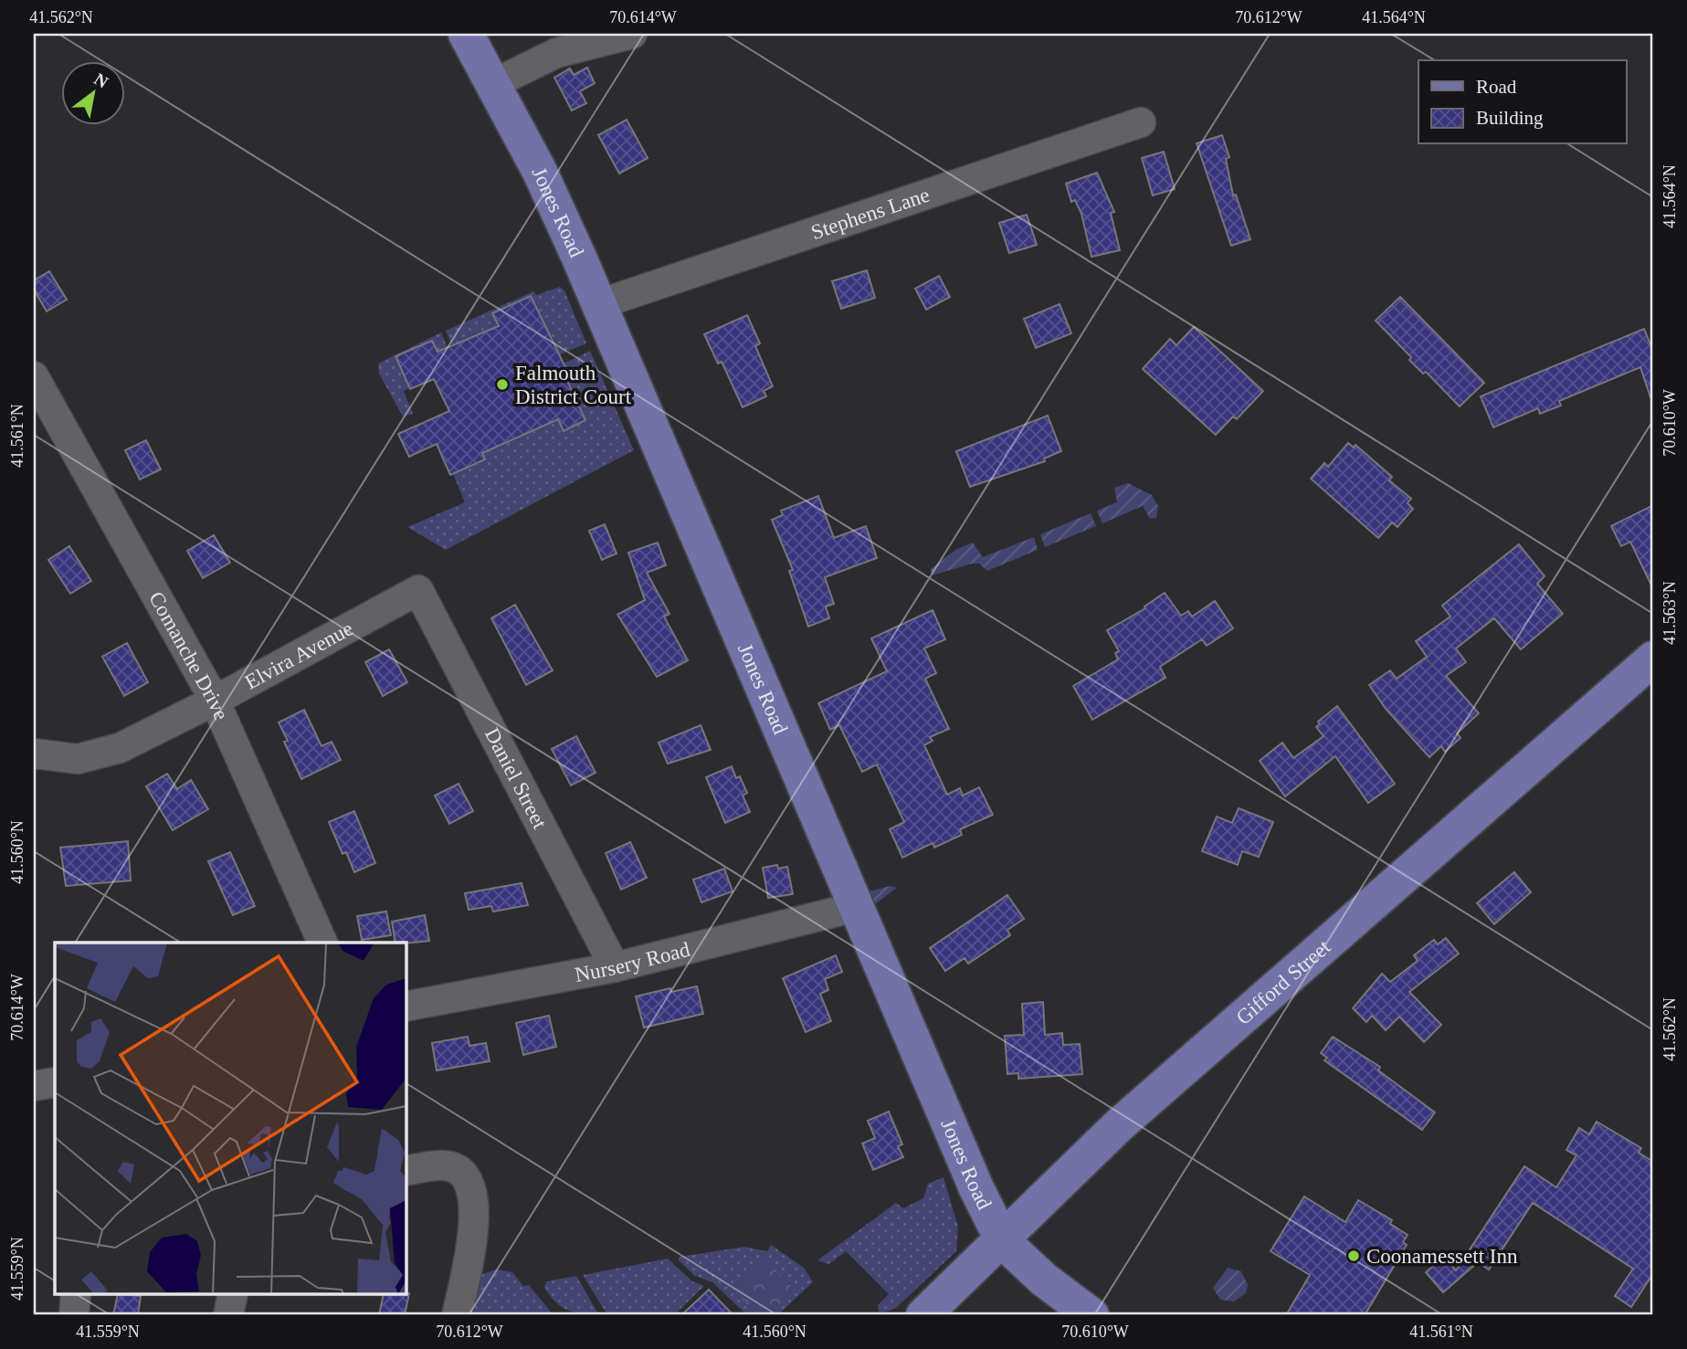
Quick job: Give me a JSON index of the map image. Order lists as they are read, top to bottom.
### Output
{
  "streets": {
    "main road": ["Jones Road", "Gifford Street"],
    "street": [
      "Stephens Lane",
      "Elvira Avenue",
      "Comanche Drive",
      "Daniel Street",
      "Nursery Road"
    ]
  },
  "crossings": [
    ["Stephens Lane", "Jones Road"],
    ["Jones Road", "Nursery Road"],
    ["Jones Road", "Gifford Street"],
    ["Elvira Avenue", "Comanche Drive"],
    ["Elvira Avenue", "Daniel Street"],
    ["Daniel Street", "Nursery Road"]
  ],
  "places": ["Falmouth District Court", "Coonamessett Inn"],
  "legend": ["Road", "Building"],
  "north": "top right",
  "coordinates": [
    "41.562°N",
    "70.614°W",
    "70.612°W",
    "41.564°N",
    "70.610°W",
    "41.561°N",
    "41.563°N",
    "41.560°N",
    "41.559°N"
  ]
}
